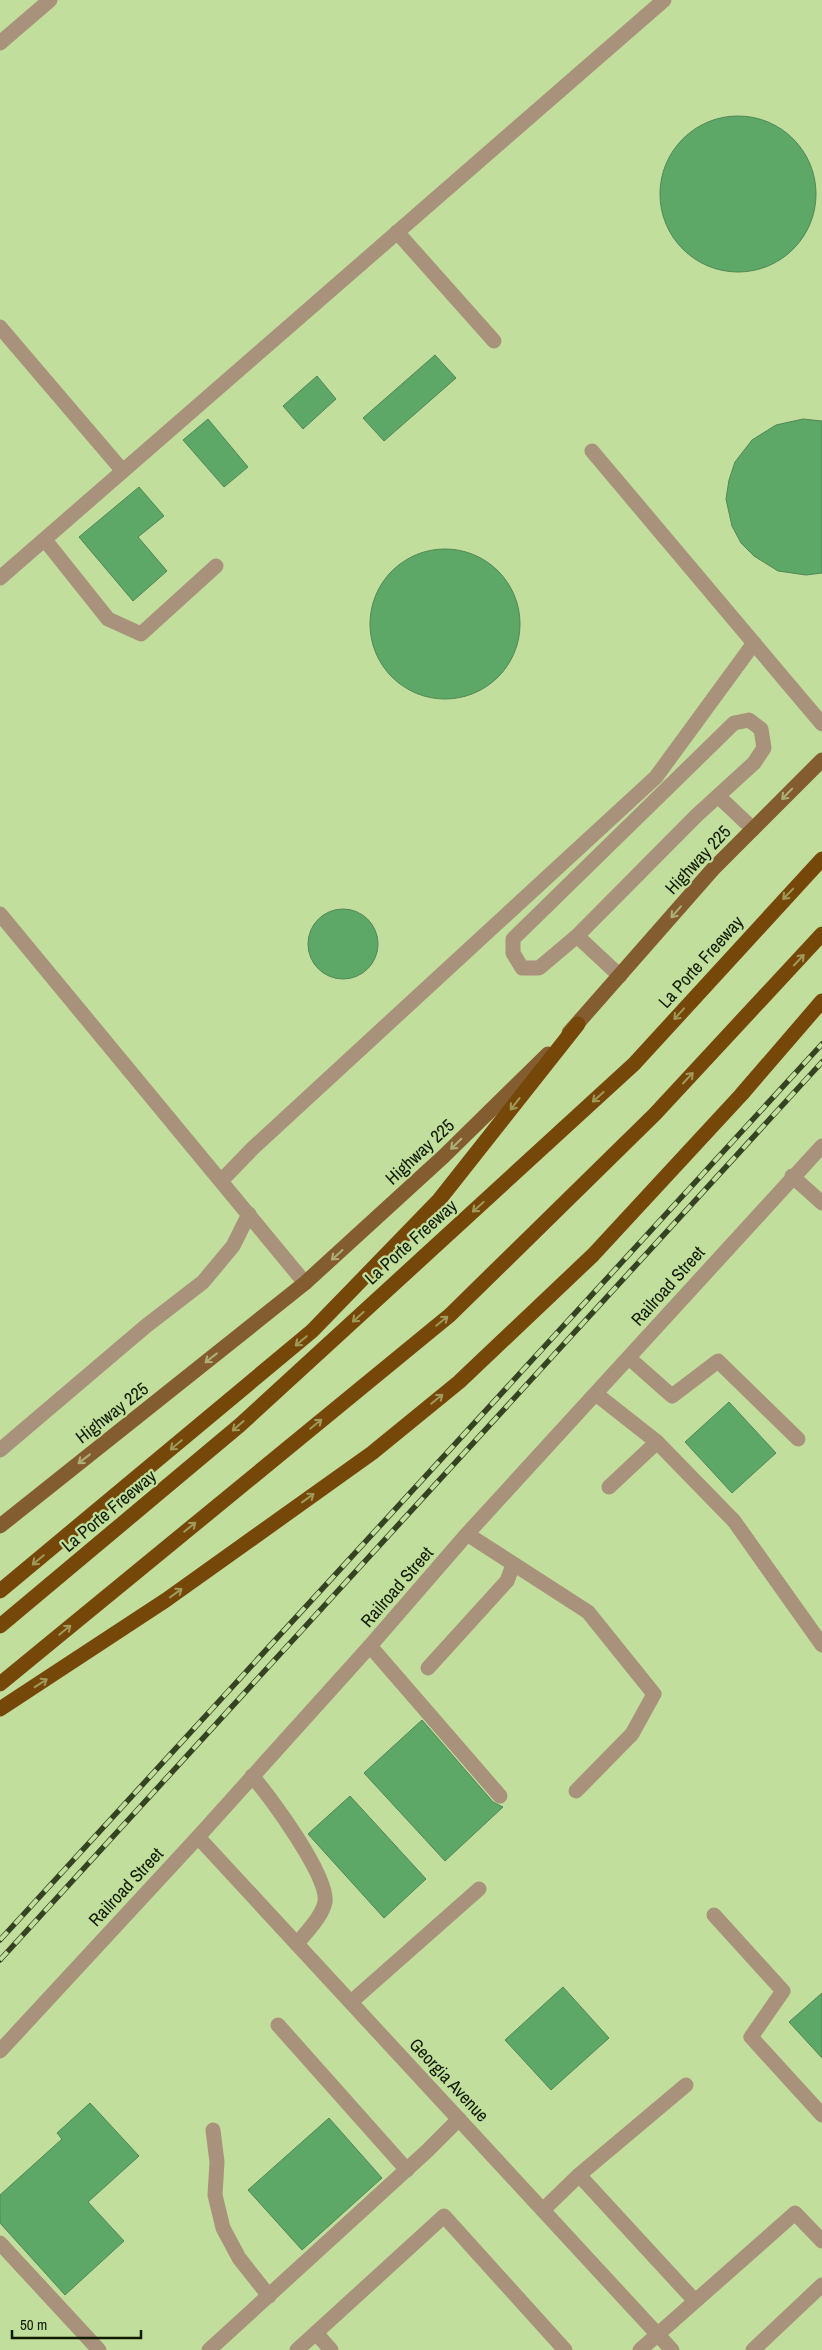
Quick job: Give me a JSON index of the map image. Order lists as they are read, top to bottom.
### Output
{
  "streets": {
    "highway": ["La Porte Freeway"],
    "main road": ["Highway 225"],
    "street": ["Railroad Street", "Georgia Avenue"]
  },
  "crossings": [
    ["Railroad Street", "Georgia Avenue"]
  ],
  "one_way": ["Highway 225"],
  "scale_bar": "50 m"
}
